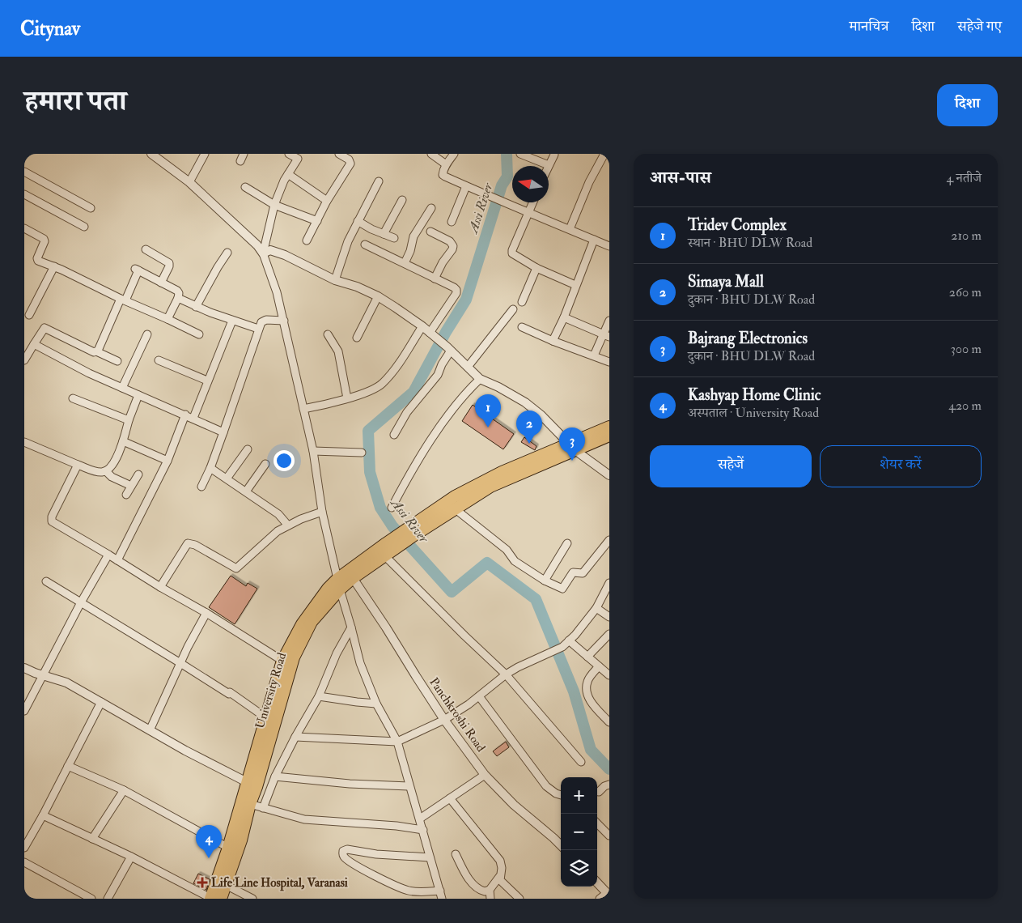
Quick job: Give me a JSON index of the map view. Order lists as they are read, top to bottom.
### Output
{
  "streets": {
    "main road": ["University Road"],
    "street": ["Panchkroshi Road"]
  },
  "crossings": [
    ["University Road", "Panchkroshi Road"]
  ],
  "water": ["Assi River"],
  "places": {
    "health": ["Life Line Hospital, Varanasi"]
  },
  "north": "left",
  "page": {
    "header": "Citynav",
    "nav": ["मानचित्र", "दिशा", "सहेजे गए"],
    "title": "हमारा पता",
    "buttons": [
      "दिशा",
      ["सहेजें", "शेयर करें"]
    ],
    "heading": ["आस-पास", "4 नतीजे"],
    "list": [
      {
        "mark": "1",
        "name": "Tridev Complex",
        "note": "स्थान · BHU DLW Road",
        "value": "210 m"
      },
      {
        "mark": "2",
        "name": "Simaya Mall",
        "note": "दुकान · BHU DLW Road",
        "value": "260 m"
      },
      {
        "mark": "3",
        "name": "Bajrang Electronics",
        "note": "दुकान · BHU DLW Road",
        "value": "300 m"
      },
      {
        "mark": "4",
        "name": "Kashyap Home Clinic",
        "note": "अस्पताल · University Road",
        "value": "420 m"
      }
    ],
    "pins": [
      "1",
      "2",
      "3",
      "4"
    ],
    "map_buttons": ["+", "−"]
  }
}
